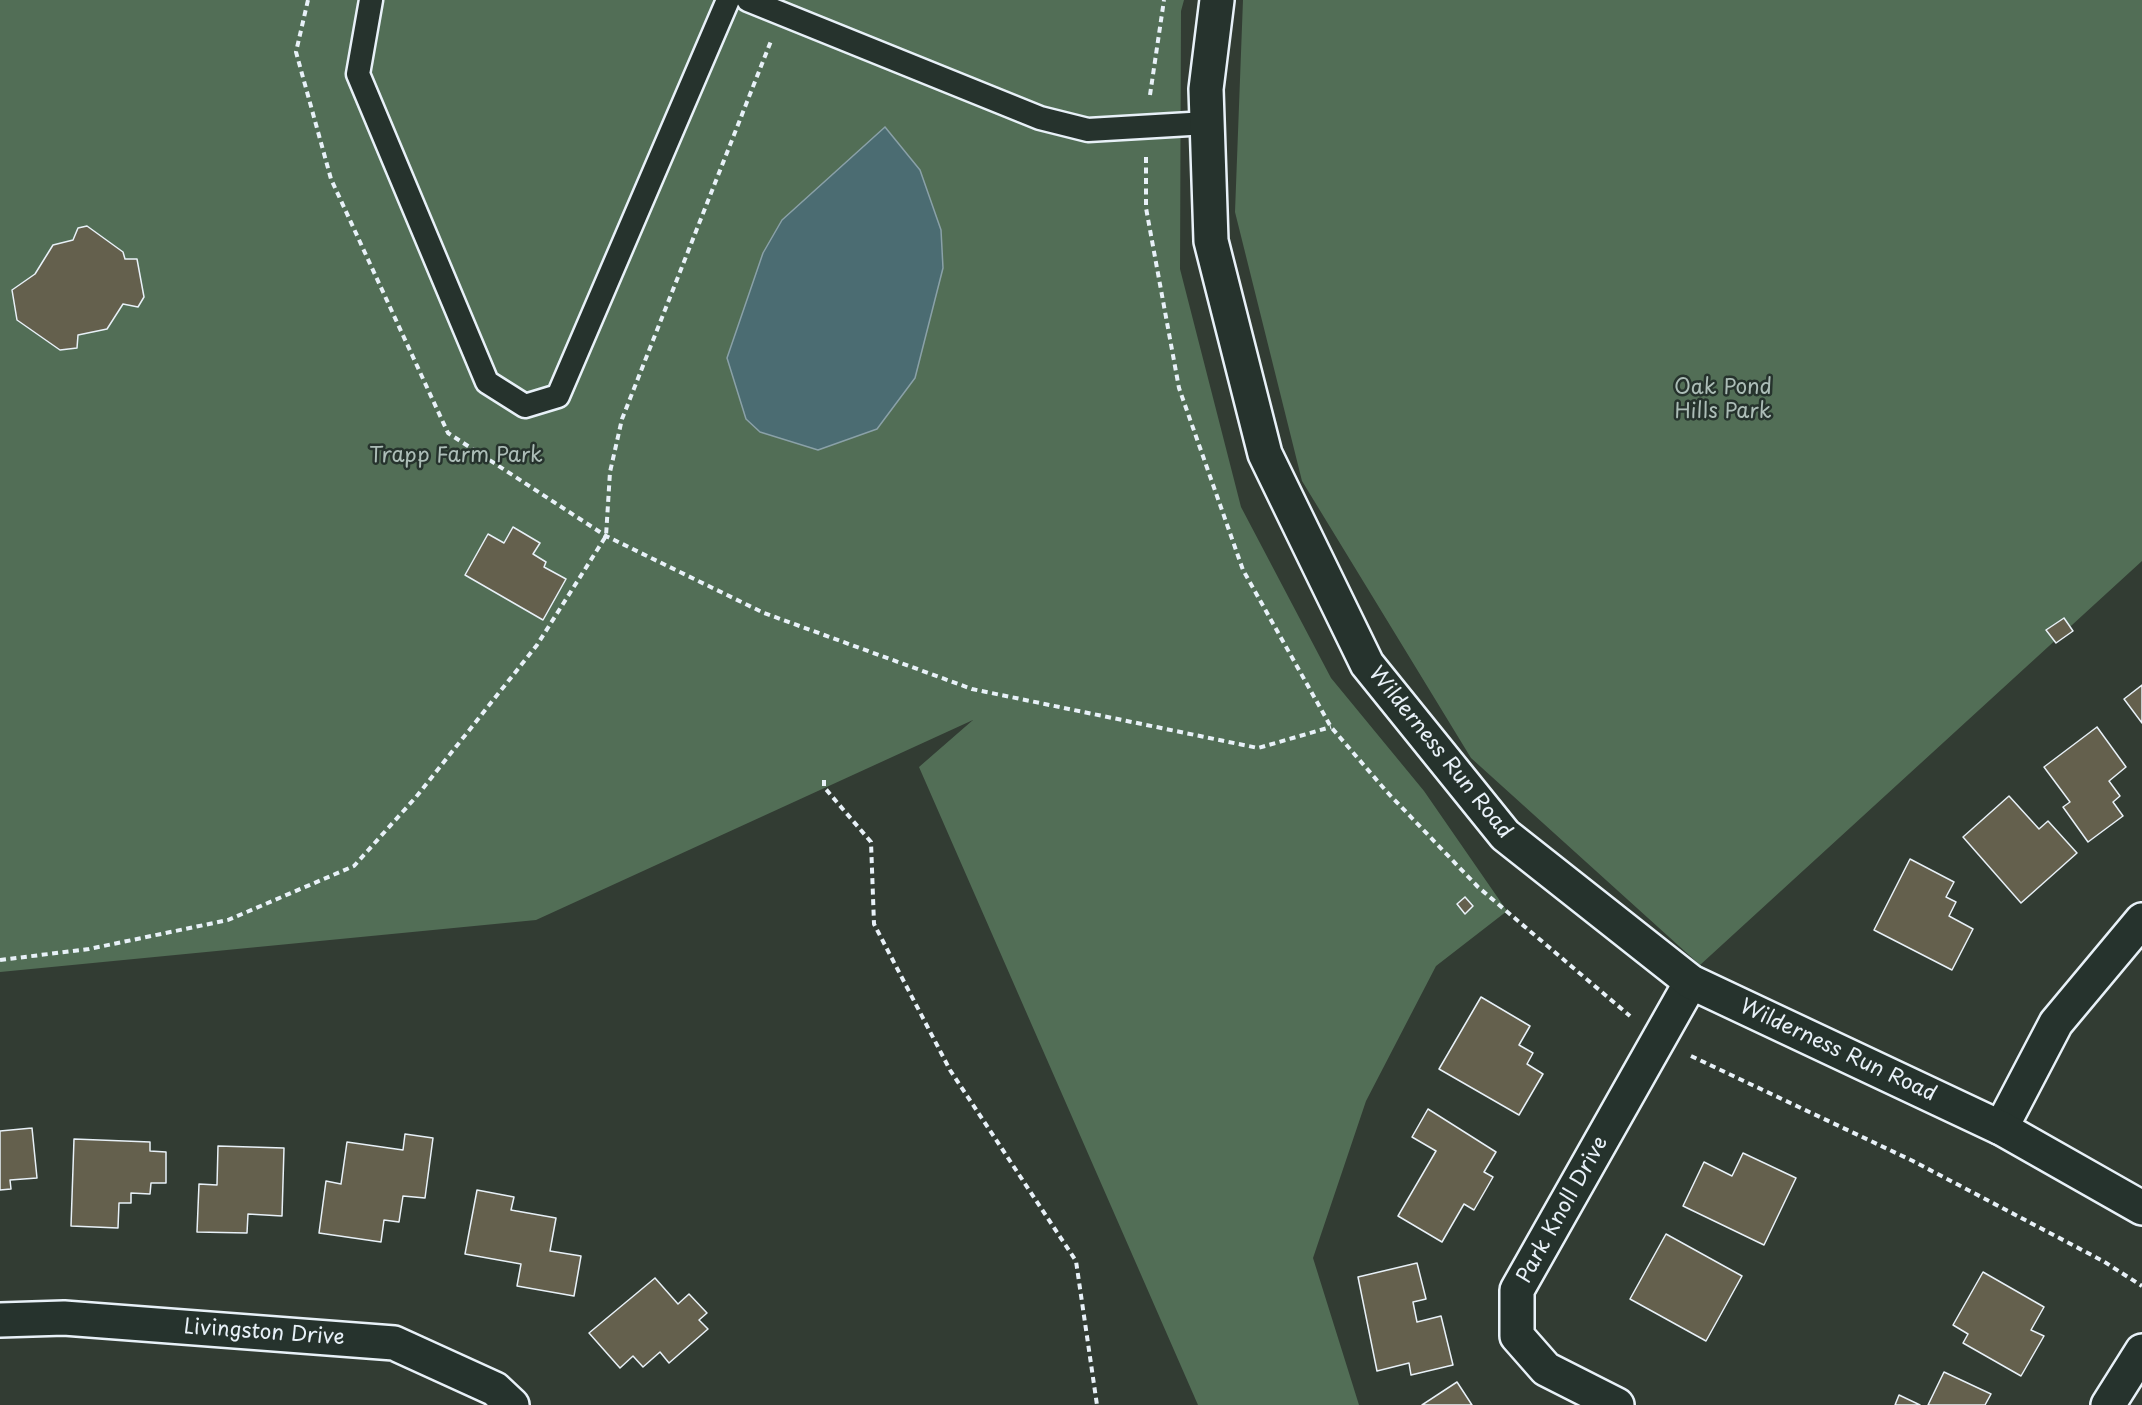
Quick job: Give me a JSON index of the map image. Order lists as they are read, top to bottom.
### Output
{
  "streets": {
    "street": ["Wilderness Run Road", "Park Knoll Drive", "Livingston Drive"]
  },
  "crossings": [
    ["Wilderness Run Road", "Park Knoll Drive"]
  ],
  "parks": ["Oak Pond Hills Park", "Trapp Farm Park"]
}
